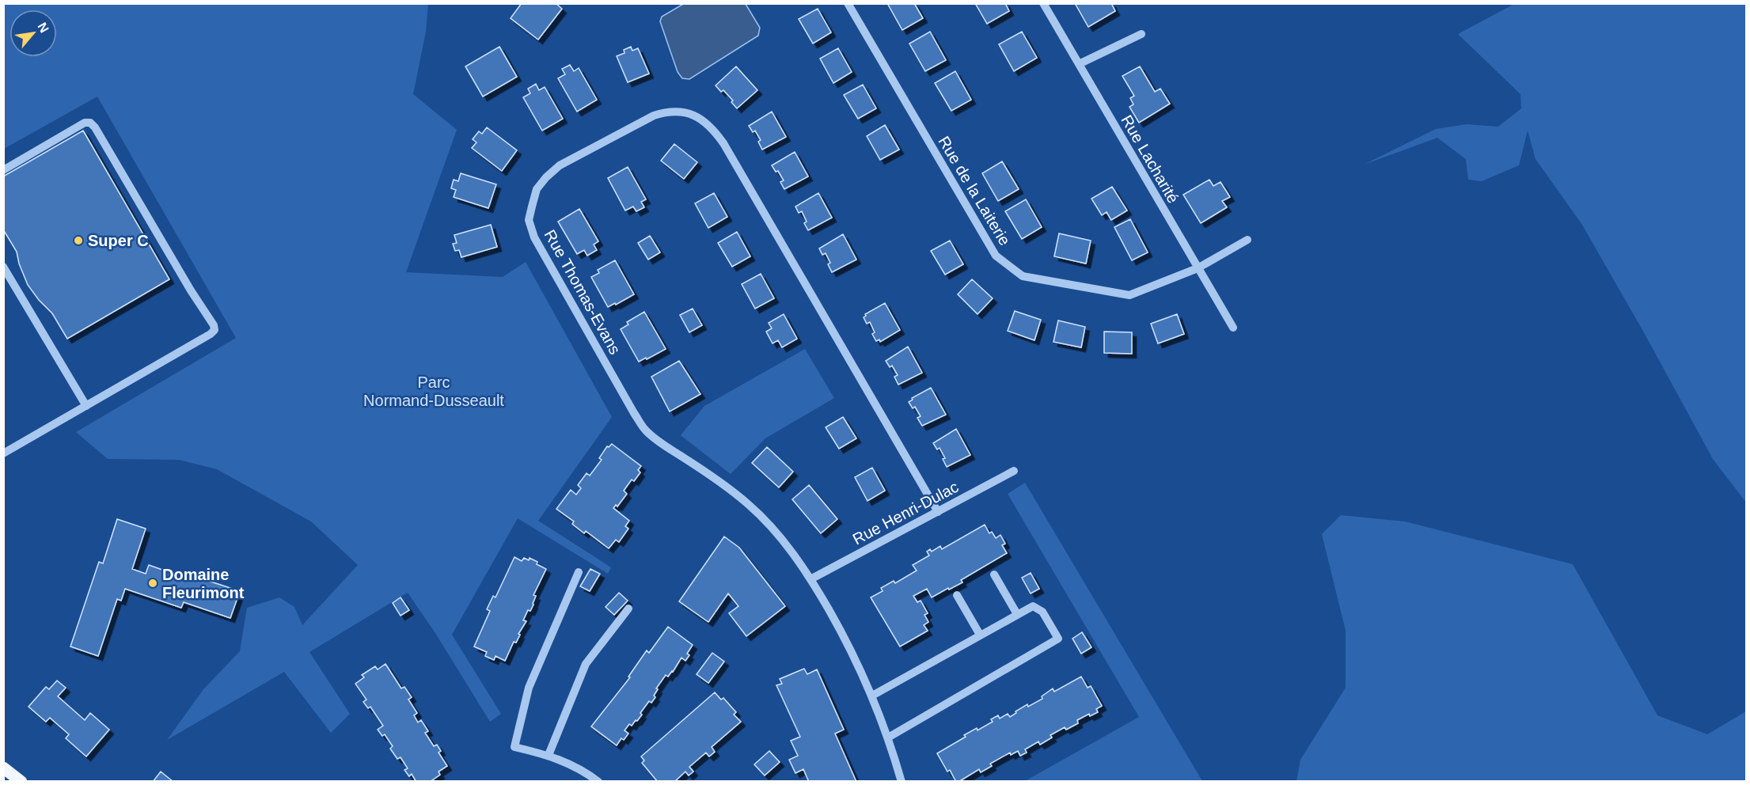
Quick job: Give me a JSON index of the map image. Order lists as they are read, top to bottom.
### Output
{
  "streets": {
    "street": [
      "Rue Lacharité",
      "Rue de la Laiterie",
      "Rue Thomas-Evans",
      "Rue Henri-Dulac"
    ]
  },
  "crossings": [
    ["Rue Lacharité", "Rue de la Laiterie"],
    ["Rue Thomas-Evans", "Rue Henri-Dulac"]
  ],
  "parks": ["Parc Normand-Dusseault"],
  "places": ["Super C", "Domaine Fleurimont"],
  "north": "top right"
}
